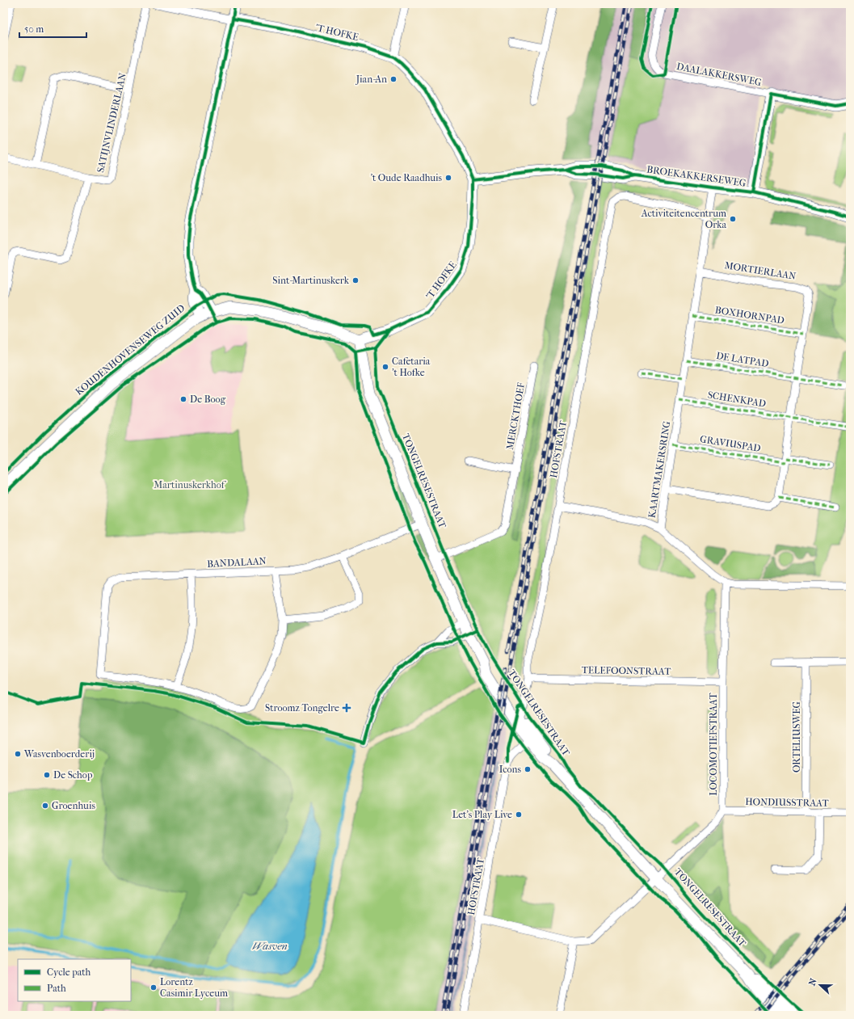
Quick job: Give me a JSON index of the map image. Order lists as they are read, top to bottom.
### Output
{
  "streets": {
    "street": [
      "'T HOFKE",
      "DAALAKKERSWEG",
      "SATIJNVLINDERLAAN",
      "BROEKAKKERSEWEG",
      "MORTIERLAAN",
      "BOXHORNPAD",
      "KOUDENHOVENSEWEG ZUID",
      "DE LATPAD",
      "SCHENKPAD",
      "MERCKTHOEF",
      "GRAVIUSPAD",
      "HOFSTRAAT",
      "KAARTMAKERSRING",
      "TONGELRESESTRAAT",
      "BANDALAAN",
      "TELEFOONSTRAAT",
      "ORTELIUSWEG",
      "LOCOMOTIEFSTRAAT",
      "HONDIUSSTRAAT"
    ]
  },
  "crossings": [
    ["'T HOFKE", "BROEKAKKERSEWEG"],
    ["'T HOFKE", "TONGELRESESTRAAT"],
    ["BROEKAKKERSEWEG", "KAARTMAKERSRING"],
    ["MORTIERLAAN", "BOXHORNPAD"],
    ["MORTIERLAAN", "DE LATPAD"],
    ["MORTIERLAAN", "SCHENKPAD"],
    ["MORTIERLAAN", "GRAVIUSPAD"],
    ["MORTIERLAAN", "KAARTMAKERSRING"],
    ["BOXHORNPAD", "KAARTMAKERSRING"],
    ["DE LATPAD", "KAARTMAKERSRING"],
    ["SCHENKPAD", "KAARTMAKERSRING"],
    ["MERCKTHOEF", "TONGELRESESTRAAT"],
    ["GRAVIUSPAD", "KAARTMAKERSRING"],
    ["HOFSTRAAT", "KAARTMAKERSRING"],
    ["HOFSTRAAT", "TONGELRESESTRAAT"],
    ["HOFSTRAAT", "TELEFOONSTRAAT"],
    ["KAARTMAKERSRING", "LOCOMOTIEFSTRAAT"],
    ["TELEFOONSTRAAT", "LOCOMOTIEFSTRAAT"],
    ["ORTELIUSWEG", "HONDIUSSTRAAT"],
    ["LOCOMOTIEFSTRAAT", "HONDIUSSTRAAT"]
  ],
  "water": ["Wasven"],
  "parks": ["Martinuskerkhof"],
  "places": {
    "other": [
      "Jian-An",
      "'t Oude Raadhuis",
      "Activiteitencentrum Orka",
      "Sint-Martinuskerk",
      "Cafetaria 't Hofke",
      "De Boog",
      "Wasvenboerderij",
      "Icons",
      "De Schop",
      "Groenhuis",
      "Let's Play Live",
      "Lorentz Casimir Lyceum"
    ],
    "health": ["Stroomz Tongelre"]
  },
  "legend": ["Cycle path", "Path"],
  "scale_bar": "50 m",
  "north": "left"
}
